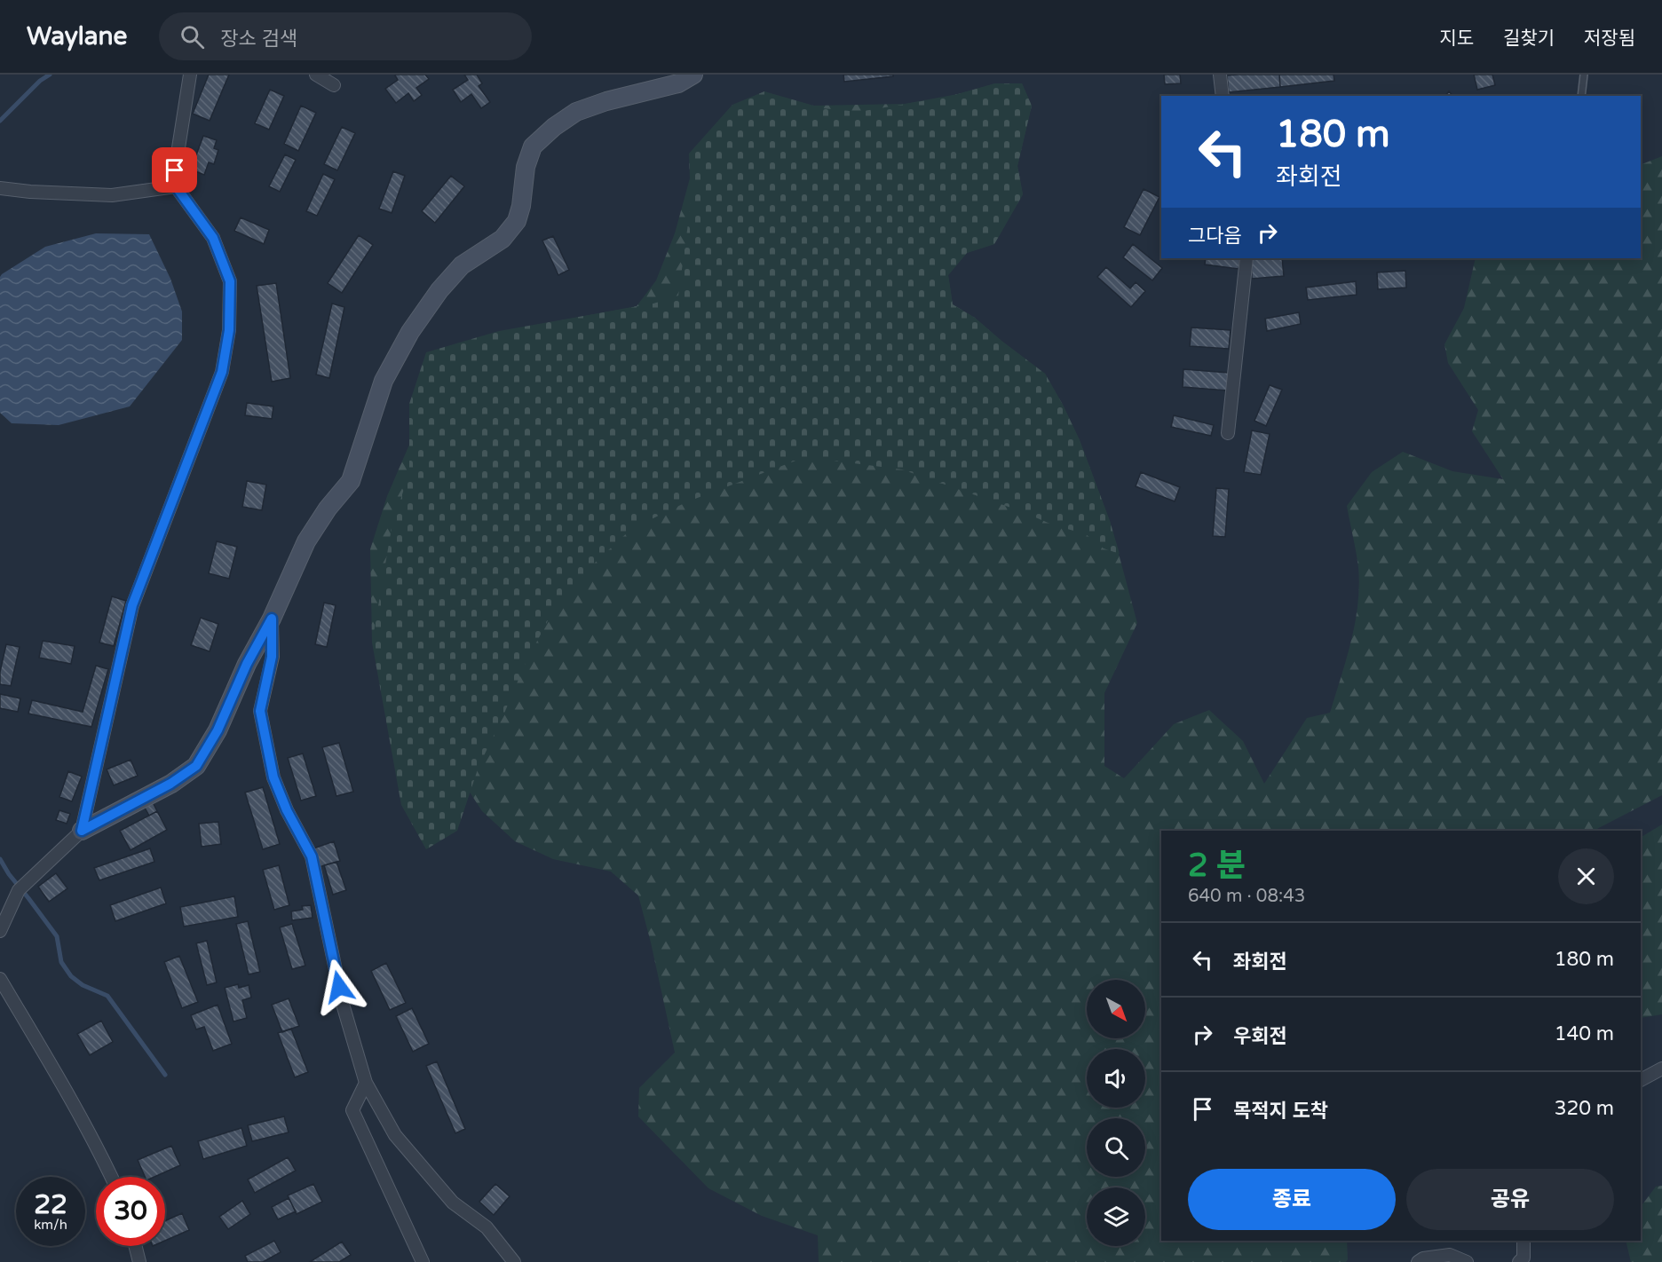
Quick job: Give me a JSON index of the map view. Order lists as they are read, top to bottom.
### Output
{
  "north": "bottom right",
  "page": {
    "header": "Waylane",
    "search": "장소 검색",
    "nav": ["지도", "길찾기", "저장됨"],
    "turn": ["180 m", "좌회전"],
    "then": "그다음",
    "heading": ["2 분", "640 m · 08:43"],
    "list": [
      {
        "name": "좌회전",
        "value": "180 m"
      },
      {
        "name": "우회전",
        "value": "140 m"
      },
      {
        "name": "목적지 도착",
        "value": "320 m"
      }
    ],
    "buttons": ["종료", "공유"],
    "speed": "22 km/h",
    "limit": "30"
  }
}
